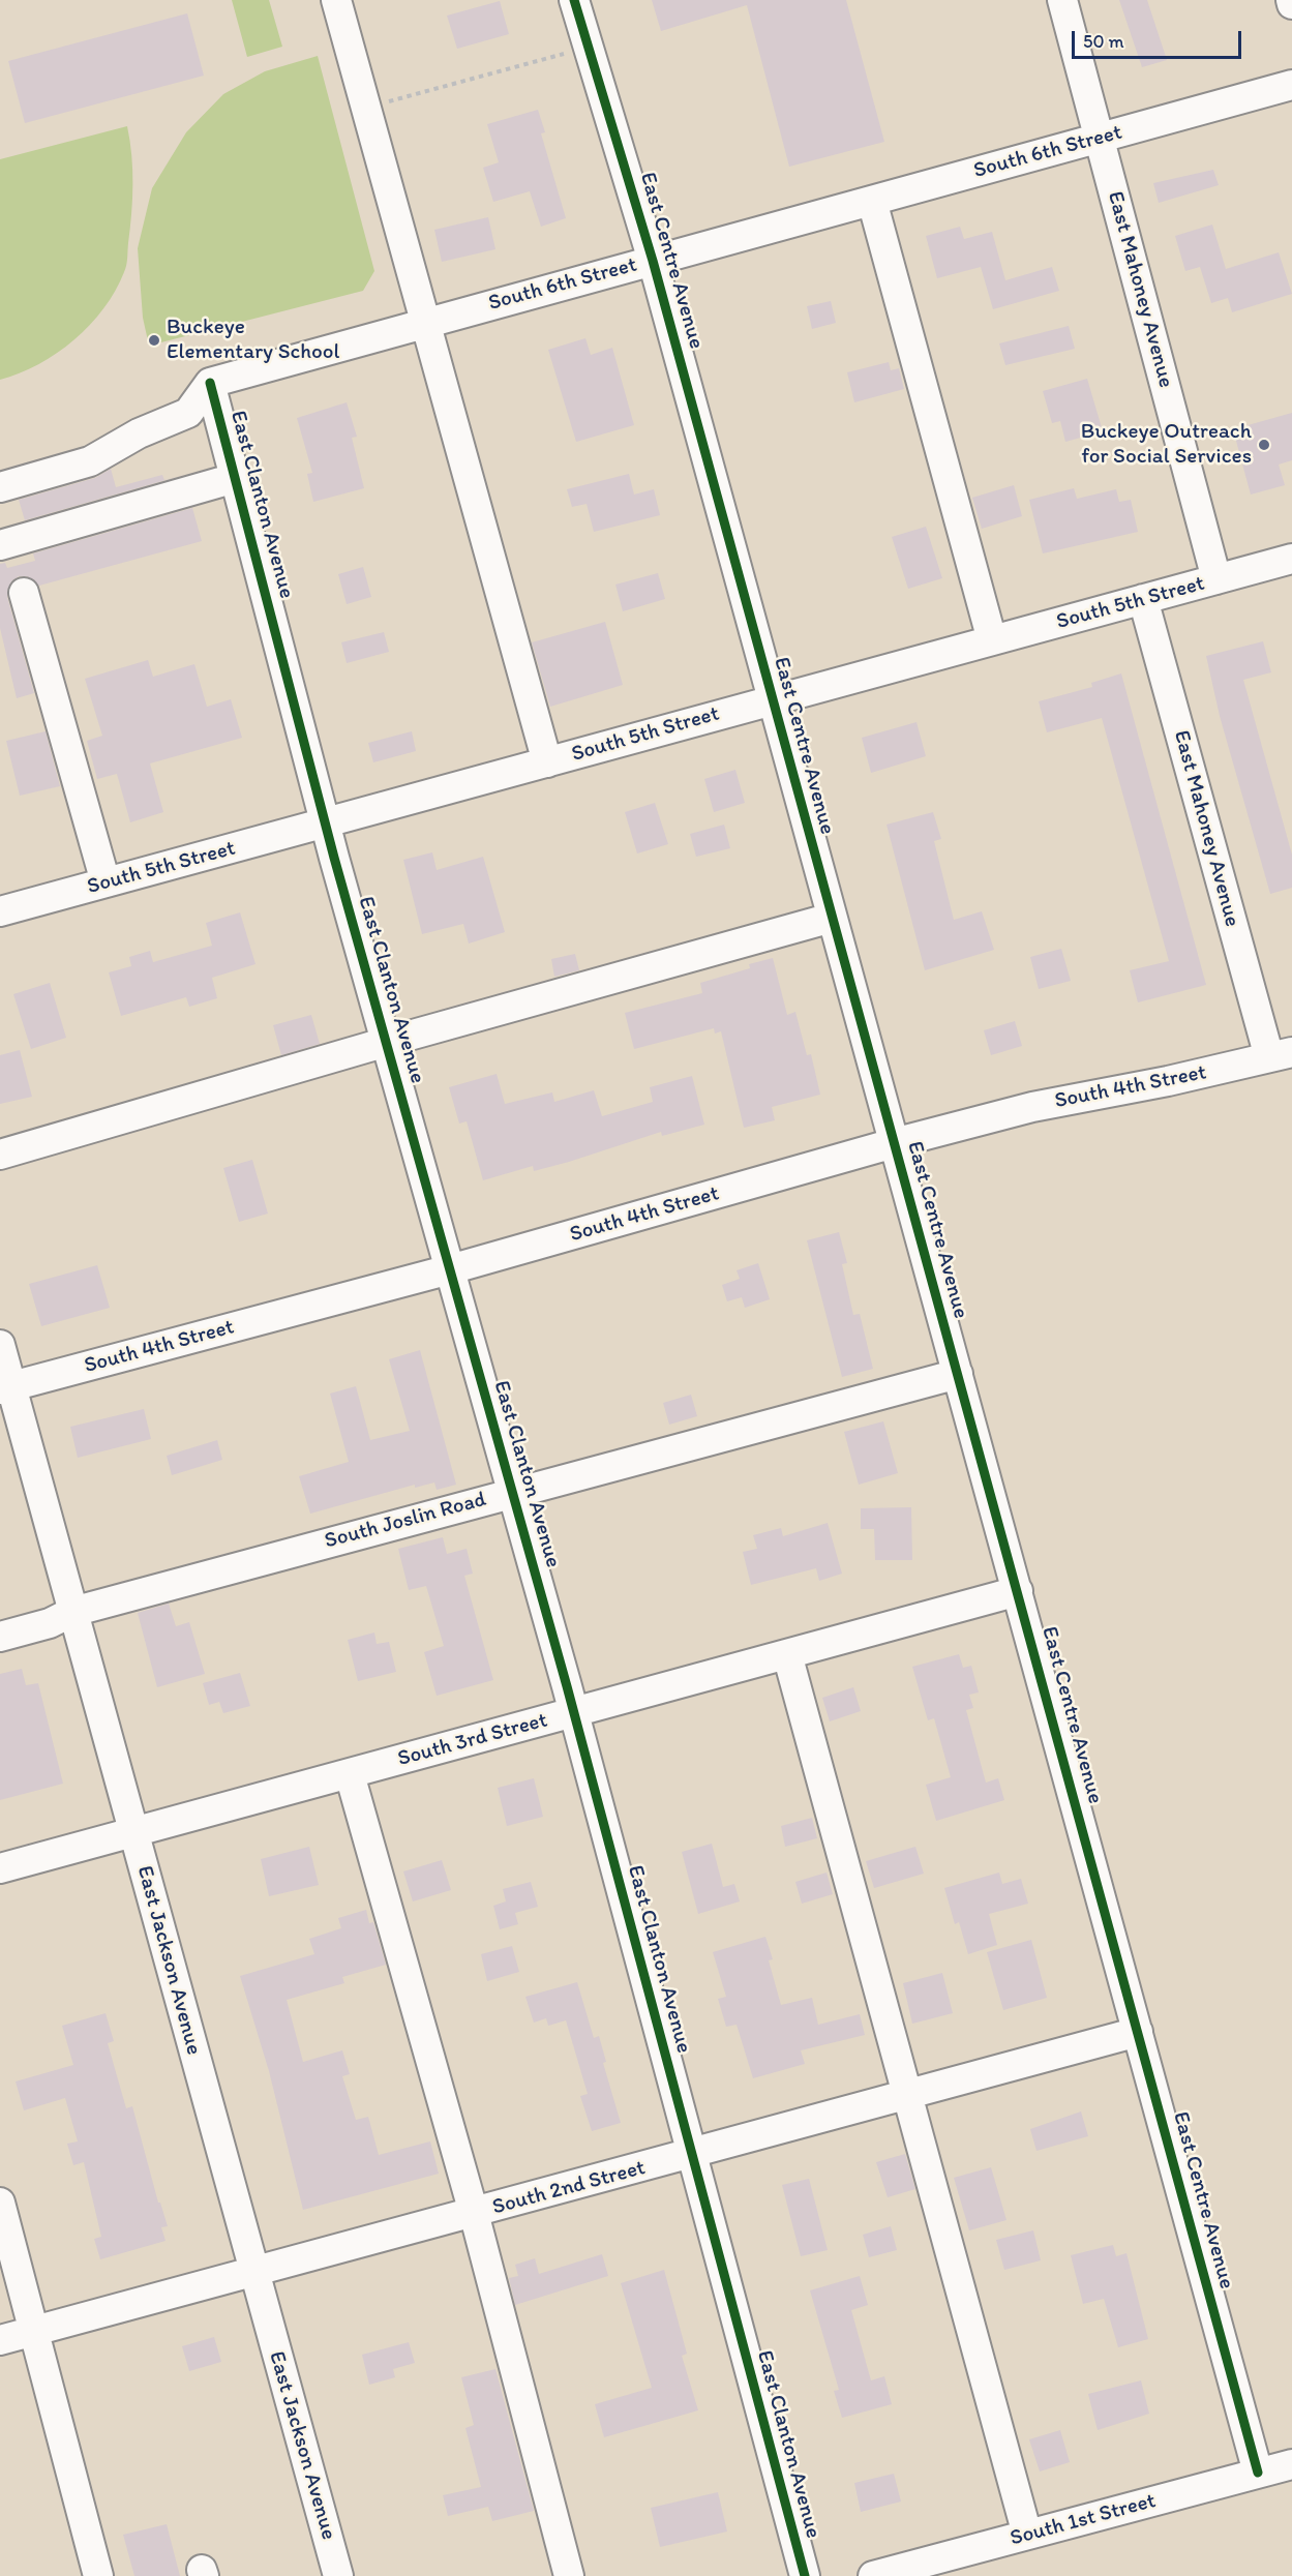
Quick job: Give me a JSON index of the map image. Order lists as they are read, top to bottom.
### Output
{
  "streets": {
    "street": [
      "South 6th Street",
      "East Centre Avenue",
      "East Mahoney Avenue",
      "East Clanton Avenue",
      "South 5th Street",
      "South 4th Street",
      "South Joslin Road",
      "South 3rd Street",
      "East Jackson Avenue",
      "South 2nd Street",
      "South 1st Street"
    ]
  },
  "crossings": [
    ["South 6th Street", "East Centre Avenue"],
    ["South 6th Street", "East Mahoney Avenue"],
    ["South 6th Street", "East Clanton Avenue"],
    ["East Centre Avenue", "South 5th Street"],
    ["East Centre Avenue", "South 4th Street"],
    ["East Centre Avenue", "South Joslin Road"],
    ["East Centre Avenue", "South 3rd Street"],
    ["East Centre Avenue", "South 2nd Street"],
    ["East Centre Avenue", "South 1st Street"],
    ["East Mahoney Avenue", "South 5th Street"],
    ["East Mahoney Avenue", "South 4th Street"],
    ["East Clanton Avenue", "South 5th Street"],
    ["East Clanton Avenue", "South 4th Street"],
    ["East Clanton Avenue", "South Joslin Road"],
    ["East Clanton Avenue", "South 3rd Street"],
    ["East Clanton Avenue", "South 2nd Street"],
    ["South 4th Street", "East Jackson Avenue"],
    ["South Joslin Road", "East Jackson Avenue"],
    ["South 3rd Street", "East Jackson Avenue"],
    ["East Jackson Avenue", "South 2nd Street"]
  ],
  "places": ["Buckeye Elementary School", "Buckeye Outreach for Social Services"],
  "scale_bar": "50 m"
}
